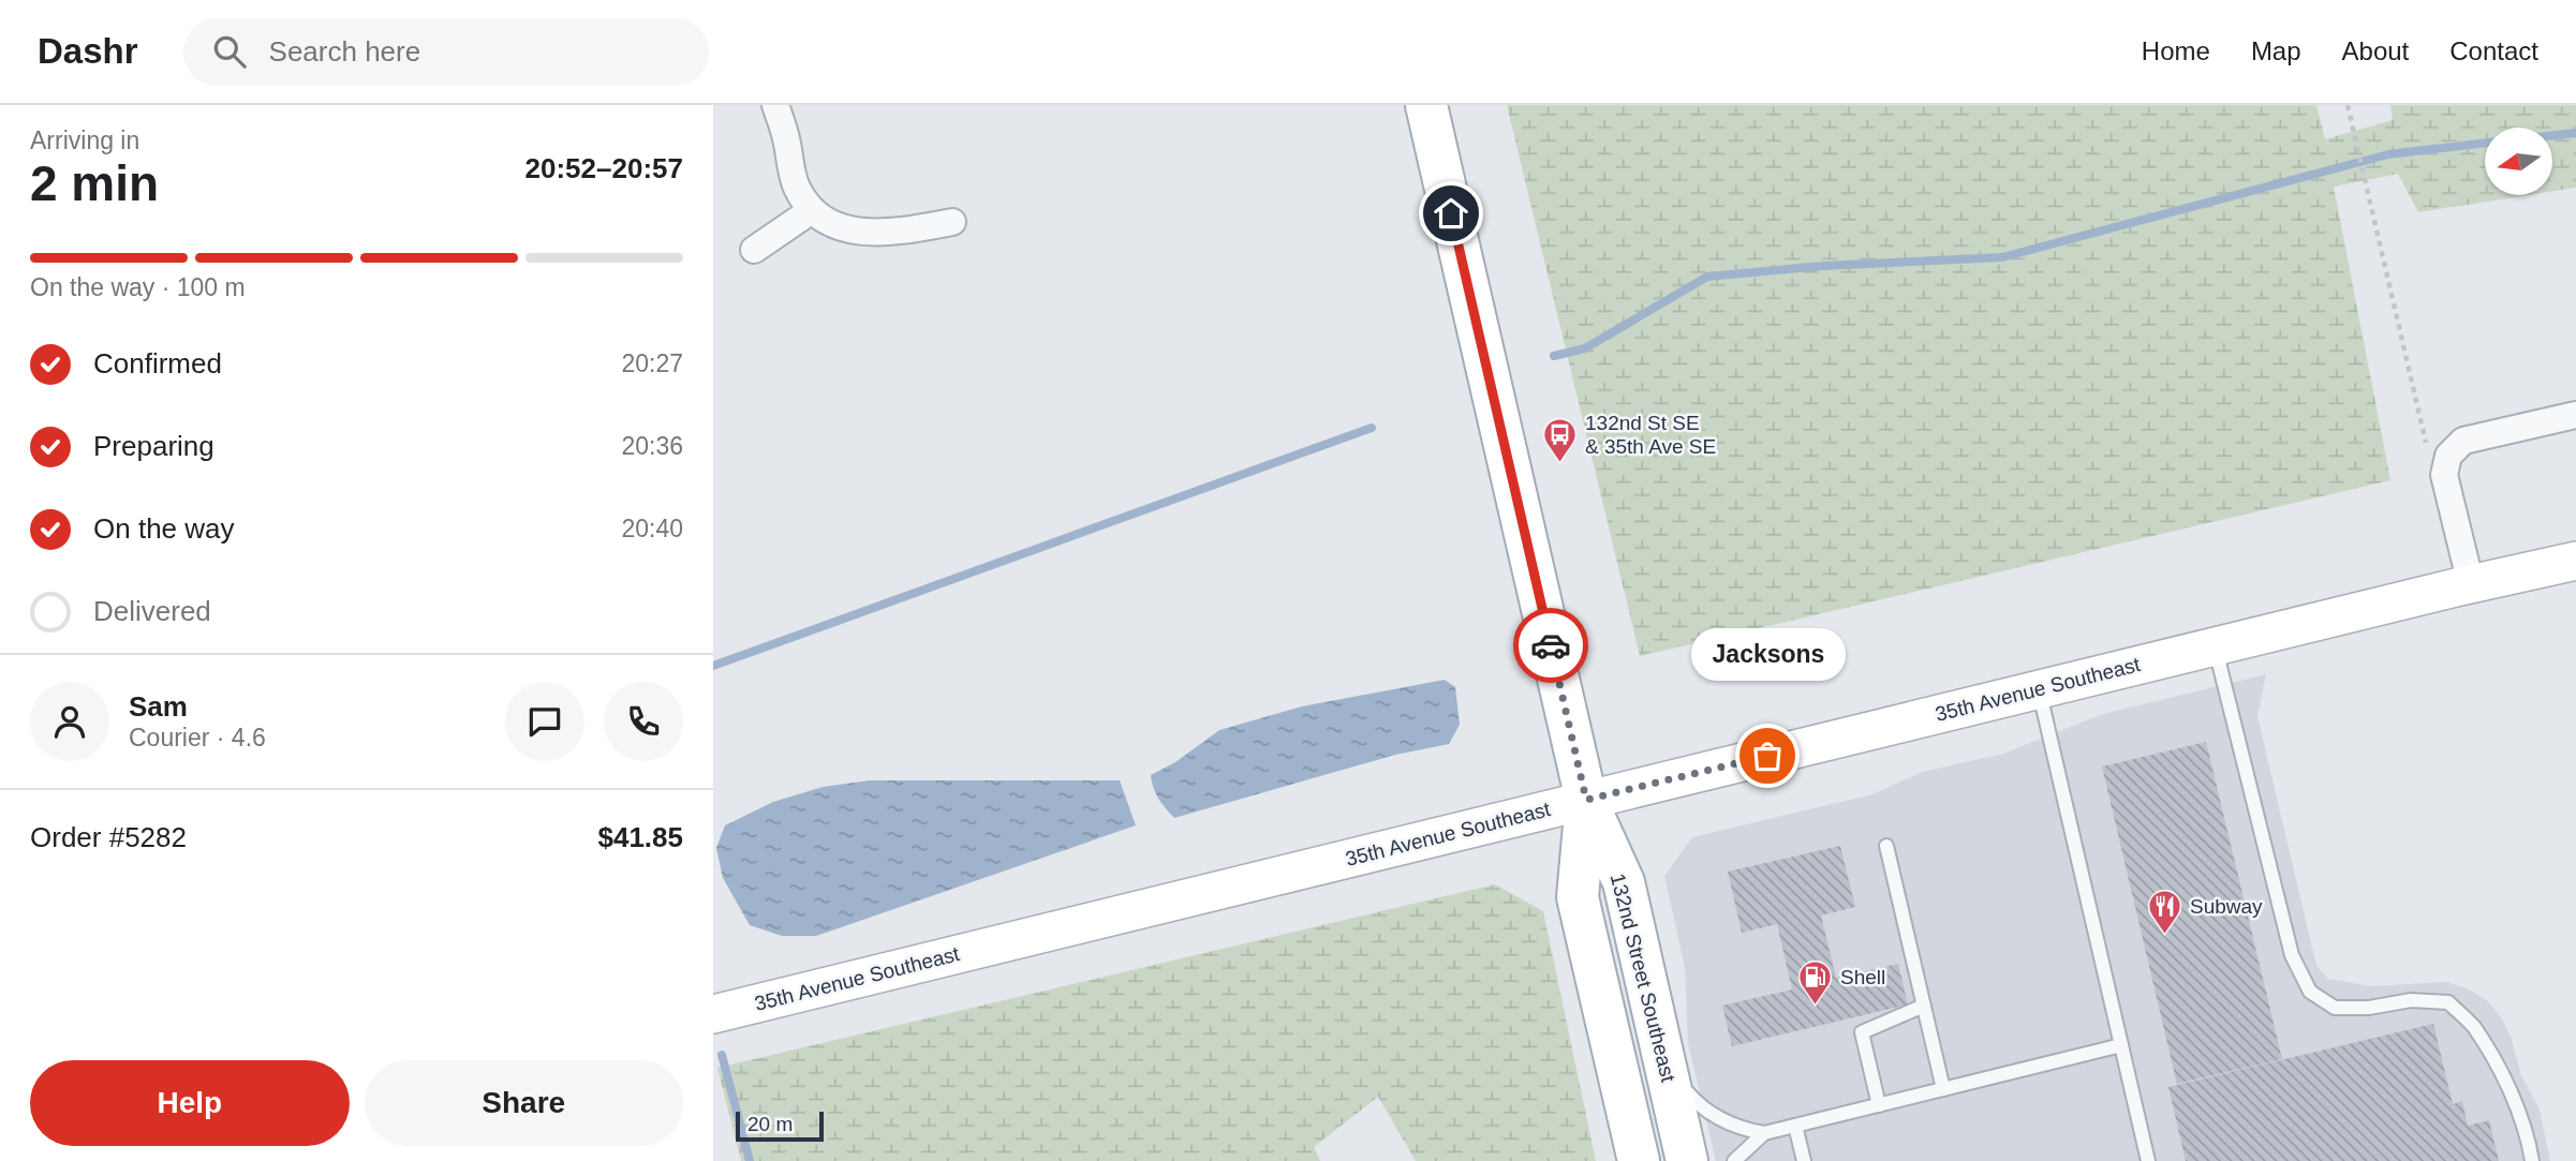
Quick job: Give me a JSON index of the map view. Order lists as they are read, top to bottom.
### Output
{
  "streets": {
    "main road": ["132nd Street Southeast"],
    "street": ["35th Avenue Southeast"]
  },
  "crossings": [
    ["35th Avenue Southeast", "132nd Street Southeast"]
  ],
  "places": {
    "bus stop": ["132nd St SE & 35th Ave SE"],
    "other": ["Jacksons"],
    "restaurant": ["Subway"],
    "fuel station": ["Shell"]
  },
  "scale_bar": "20 m",
  "north": "left",
  "page": {
    "header": "Dashr",
    "search": "Search here",
    "nav": [
      "Home",
      "Map",
      "About",
      "Contact"
    ],
    "heading": ["2 min", "Arriving in", "20:52–20:57"],
    "panel": [
      "Sam",
      "Courier · 4.6",
      "Order #5282",
      "$41.85"
    ],
    "bar": "On the way · 100 m",
    "list": [
      ["Confirmed", "20:27"],
      ["Preparing", "20:36"],
      ["On the way", "20:40"],
      "Delivered"
    ],
    "bubble": "Jacksons",
    "buttons": ["Help", "Share"],
    "scale": "20 m"
  }
}
